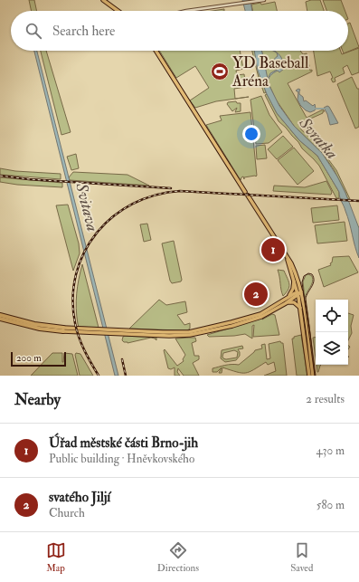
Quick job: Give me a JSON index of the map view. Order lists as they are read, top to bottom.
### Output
{
  "water": ["Svratka", "Svitava"],
  "places": {
    "sports": ["YD Baseball Aréna"]
  },
  "scale_bar": "200 m",
  "page": {
    "search": "Search here",
    "pins": ["1", "2"],
    "scale": "200 m",
    "heading": ["Nearby", "2 results"],
    "list": [
      {
        "mark": "1",
        "name": "Úřad městské části Brno-jih",
        "note": "Public building · Hněvkovského",
        "value": "430 m"
      },
      {
        "mark": "2",
        "name": "svatého Jiljí",
        "note": "Church",
        "value": "580 m"
      }
    ],
    "nav": ["Map", "Directions", "Saved"]
  }
}
